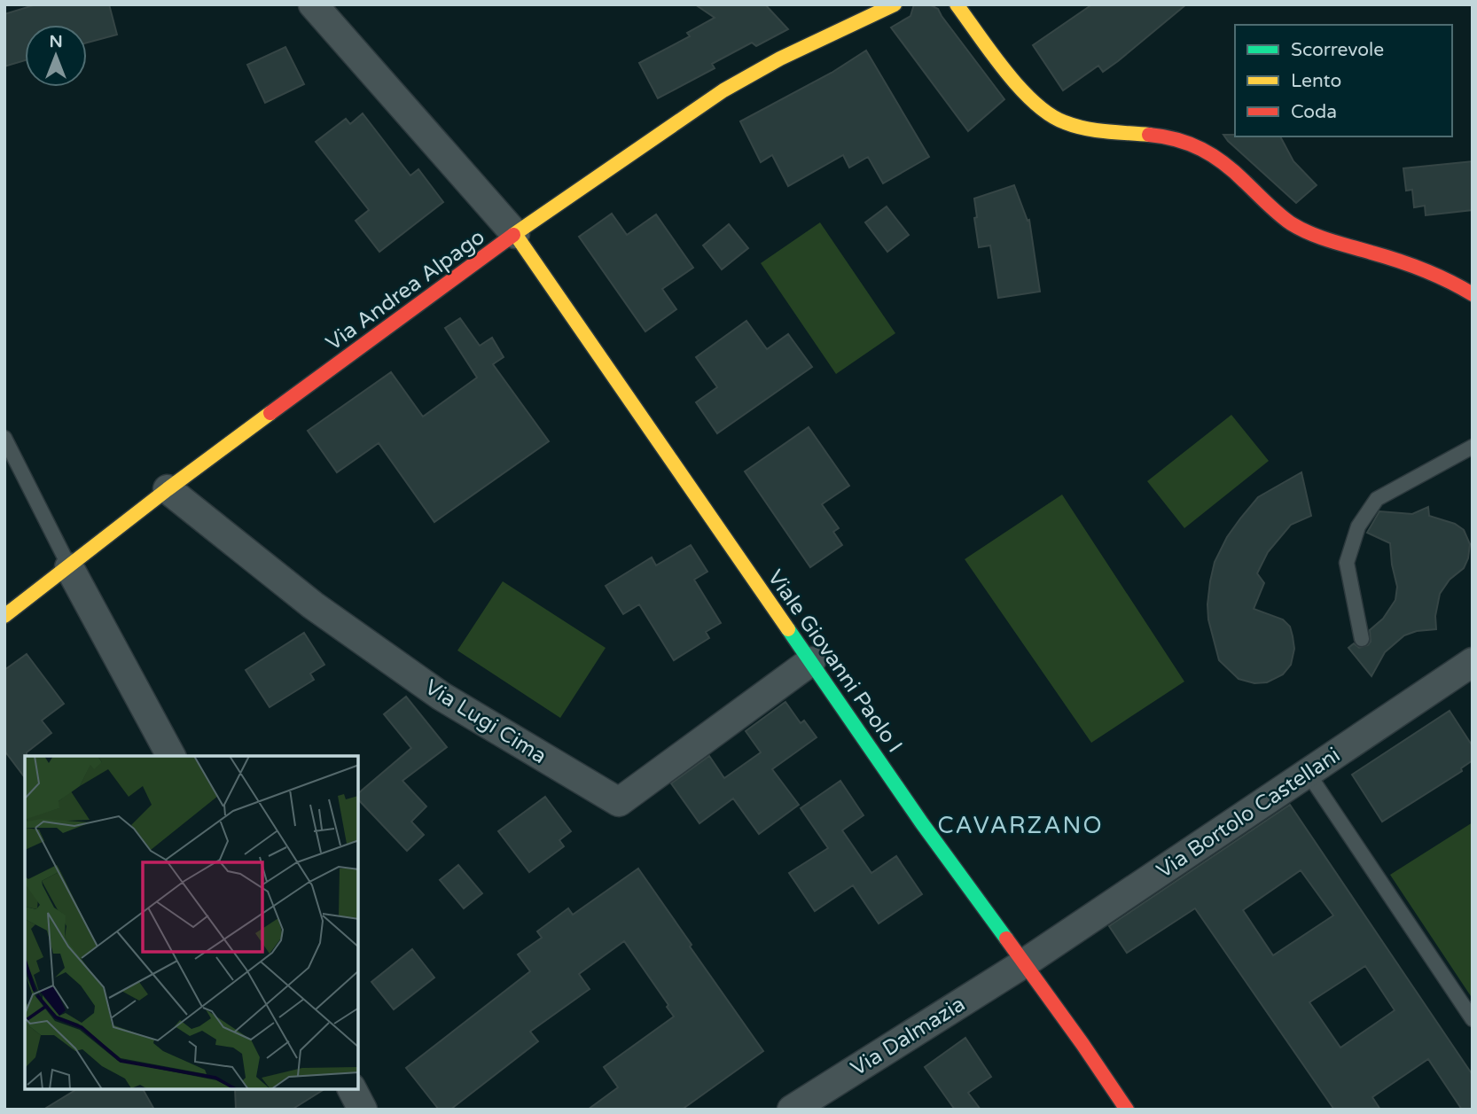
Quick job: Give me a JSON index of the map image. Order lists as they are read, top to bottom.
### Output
{
  "streets": {
    "street": [
      "Via Andrea Alpago",
      "Viale Giovanni Paolo I",
      "Via Lugi Cima",
      "Via Bortolo Castellani",
      "Via Dalmazia"
    ]
  },
  "crossings": [
    ["Via Andrea Alpago", "Viale Giovanni Paolo I"],
    ["Via Andrea Alpago", "Via Lugi Cima"],
    ["Viale Giovanni Paolo I", "Via Lugi Cima"],
    ["Viale Giovanni Paolo I", "Via Bortolo Castellani"],
    ["Viale Giovanni Paolo I", "Via Dalmazia"],
    ["Via Bortolo Castellani", "Via Dalmazia"]
  ],
  "districts": ["CAVARZANO"],
  "legend": ["Scorrevole", "Lento", "Coda"],
  "north": "top"
}
